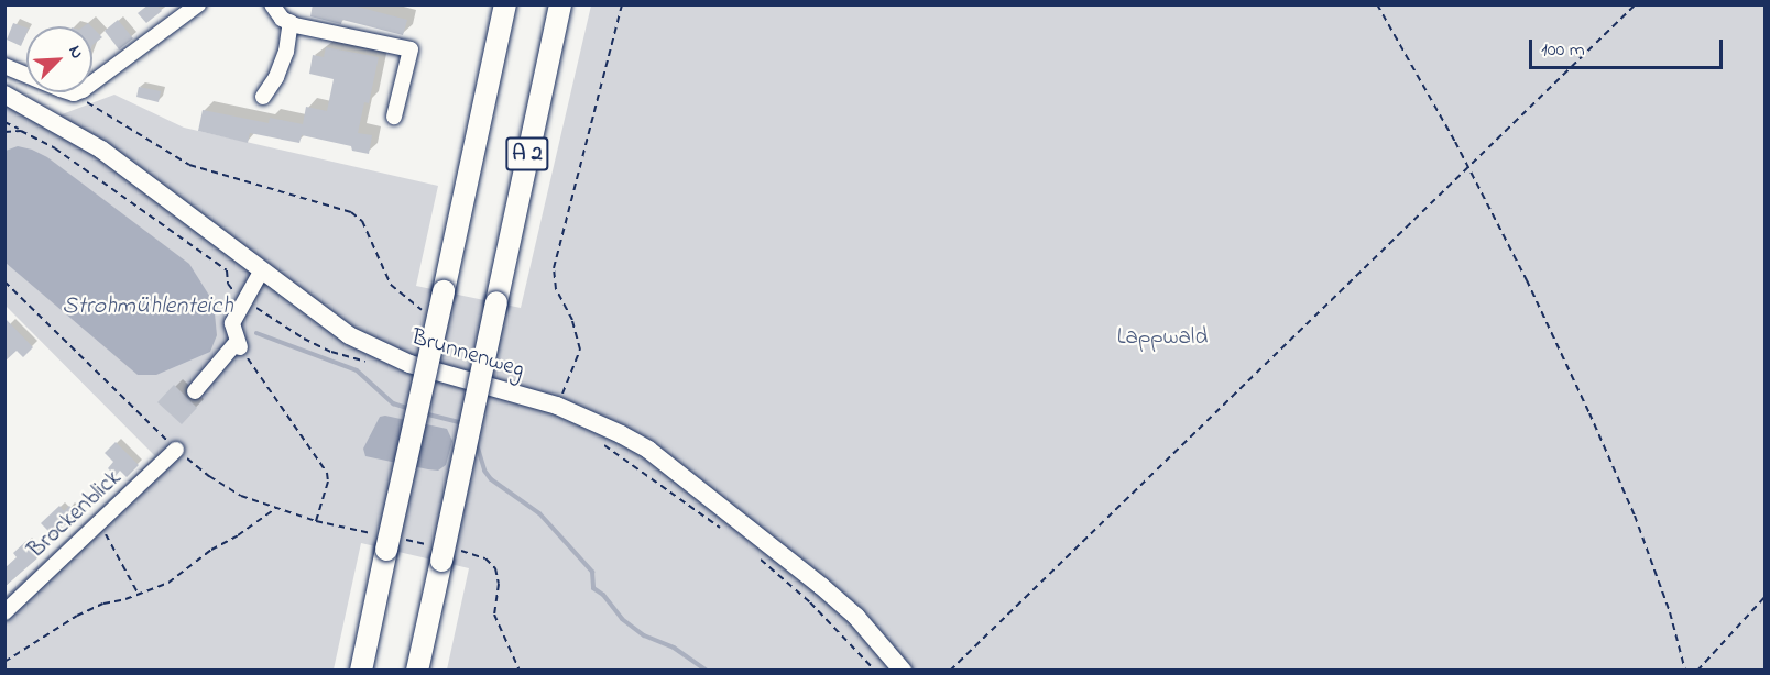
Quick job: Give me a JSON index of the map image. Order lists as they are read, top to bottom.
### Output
{
  "streets": {
    "highway": ["A 2"],
    "main road": ["Brunnenweg"],
    "street": ["Brockenblick"]
  },
  "water": ["Strohmühlenteich"],
  "parks": ["Lappwald"],
  "scale_bar": "100 m",
  "north": "top right"
}
